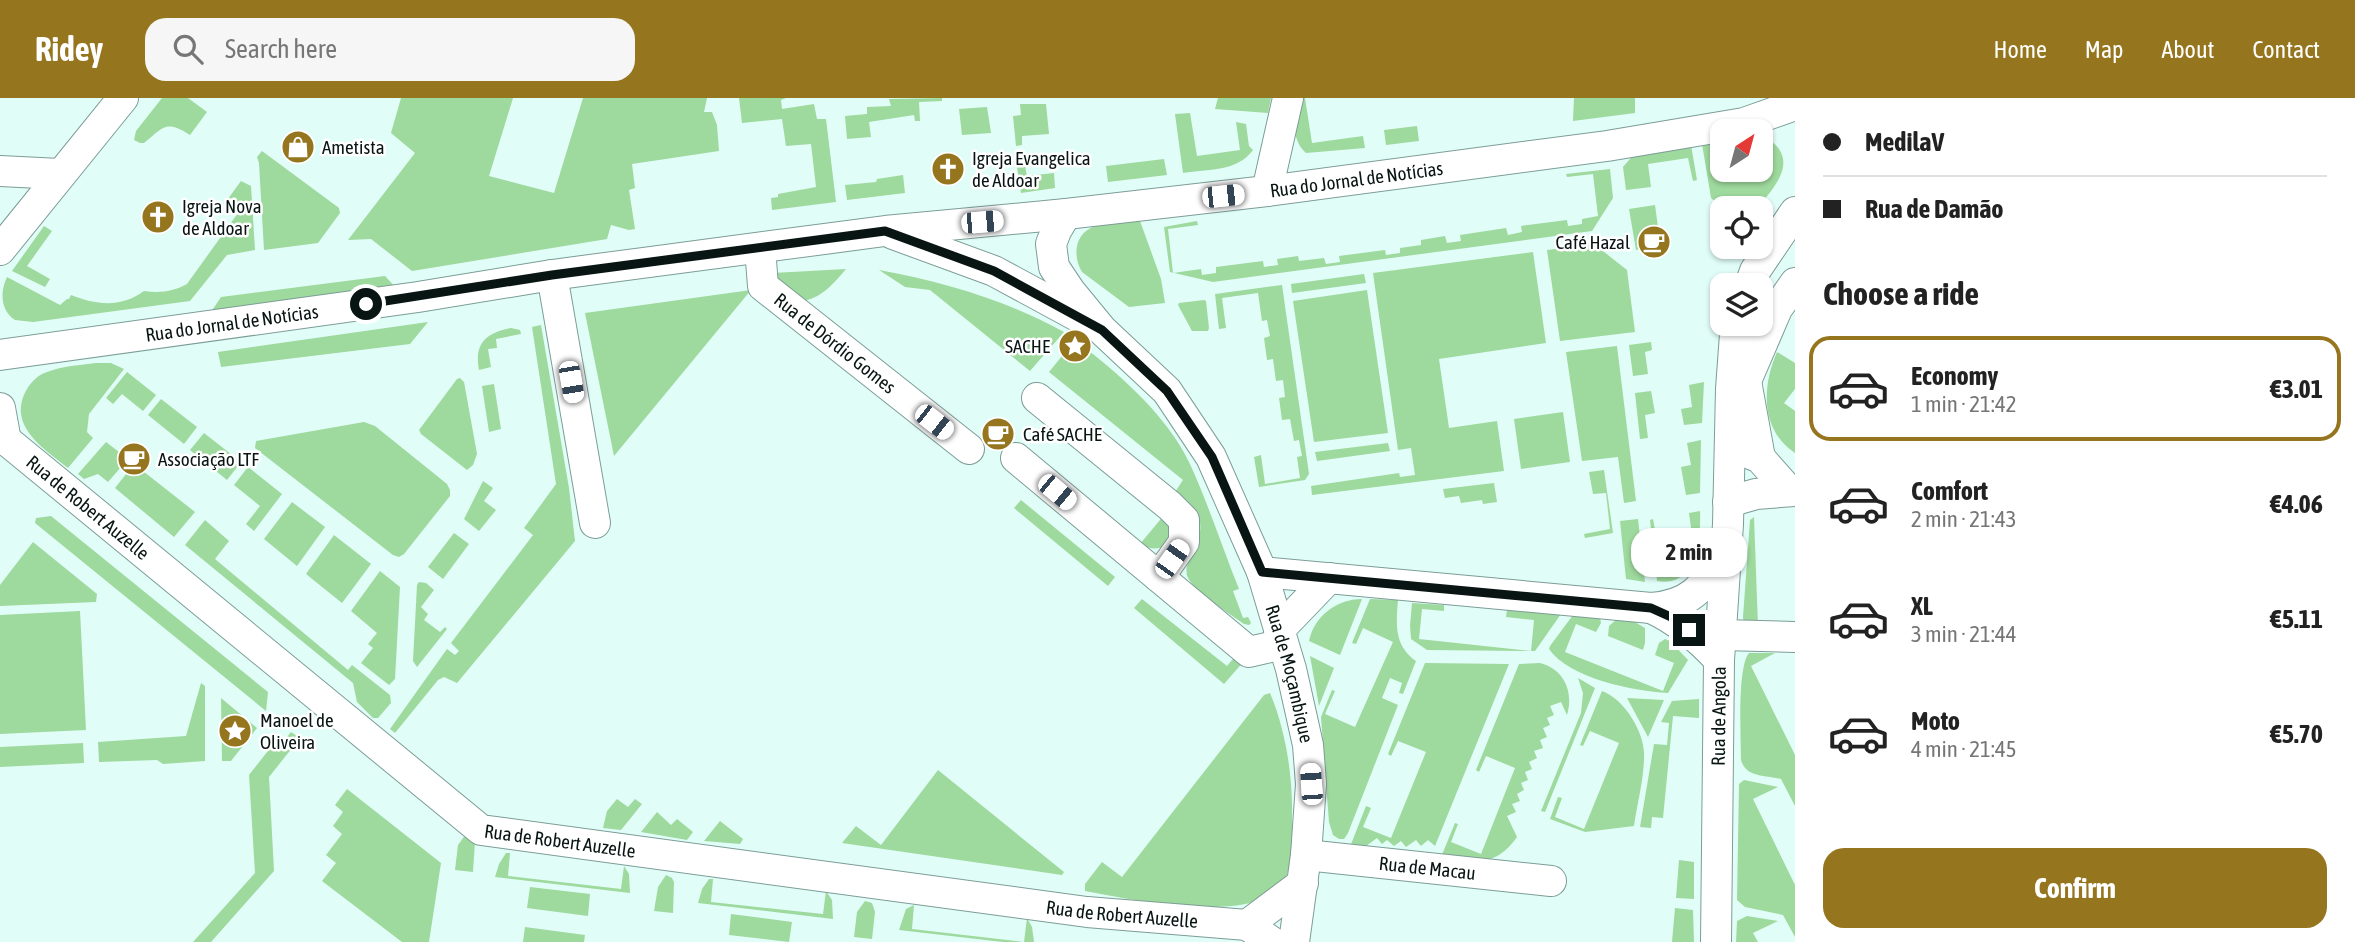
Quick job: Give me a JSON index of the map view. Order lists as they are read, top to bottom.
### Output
{
  "streets": {
    "street": [
      "Rua do Jornal de Notícias",
      "Rua de Dórdio Gomes",
      "Rua de Robert Auzelle",
      "Rua de Moçambique",
      "Rua de Angola",
      "Rua de Macau"
    ]
  },
  "crossings": [
    ["Rua do Jornal de Notícias", "Rua de Dórdio Gomes"],
    ["Rua do Jornal de Notícias", "Rua de Moçambique"],
    ["Rua de Moçambique", "Rua de Macau"]
  ],
  "places": {
    "shop": ["Ametista"],
    "church": ["Igreja Evangelica de Aldoar", "Igreja Nova de Aldoar"],
    "cafe": ["Café Hazal", "Café SACHE", "Associação LTF"],
    "place": ["SACHE", "Manoel de Oliveira"]
  },
  "north": "top right",
  "page": {
    "header": "Ridey",
    "search": "Search here",
    "nav": [
      "Home",
      "Map",
      "About",
      "Contact"
    ],
    "banner": ["MedilaV", "Rua de Damão"],
    "heading": "Choose a ride",
    "list": [
      {
        "name": "Economy",
        "note": "1 min · 21:42",
        "value": "€3.01"
      },
      {
        "name": "Comfort",
        "note": "2 min · 21:43",
        "value": "€4.06"
      },
      {
        "name": "XL",
        "note": "3 min · 21:44",
        "value": "€5.11"
      },
      {
        "name": "Moto",
        "note": "4 min · 21:45",
        "value": "€5.70"
      }
    ],
    "bubble": "2 min",
    "buttons": "Confirm"
  }
}
